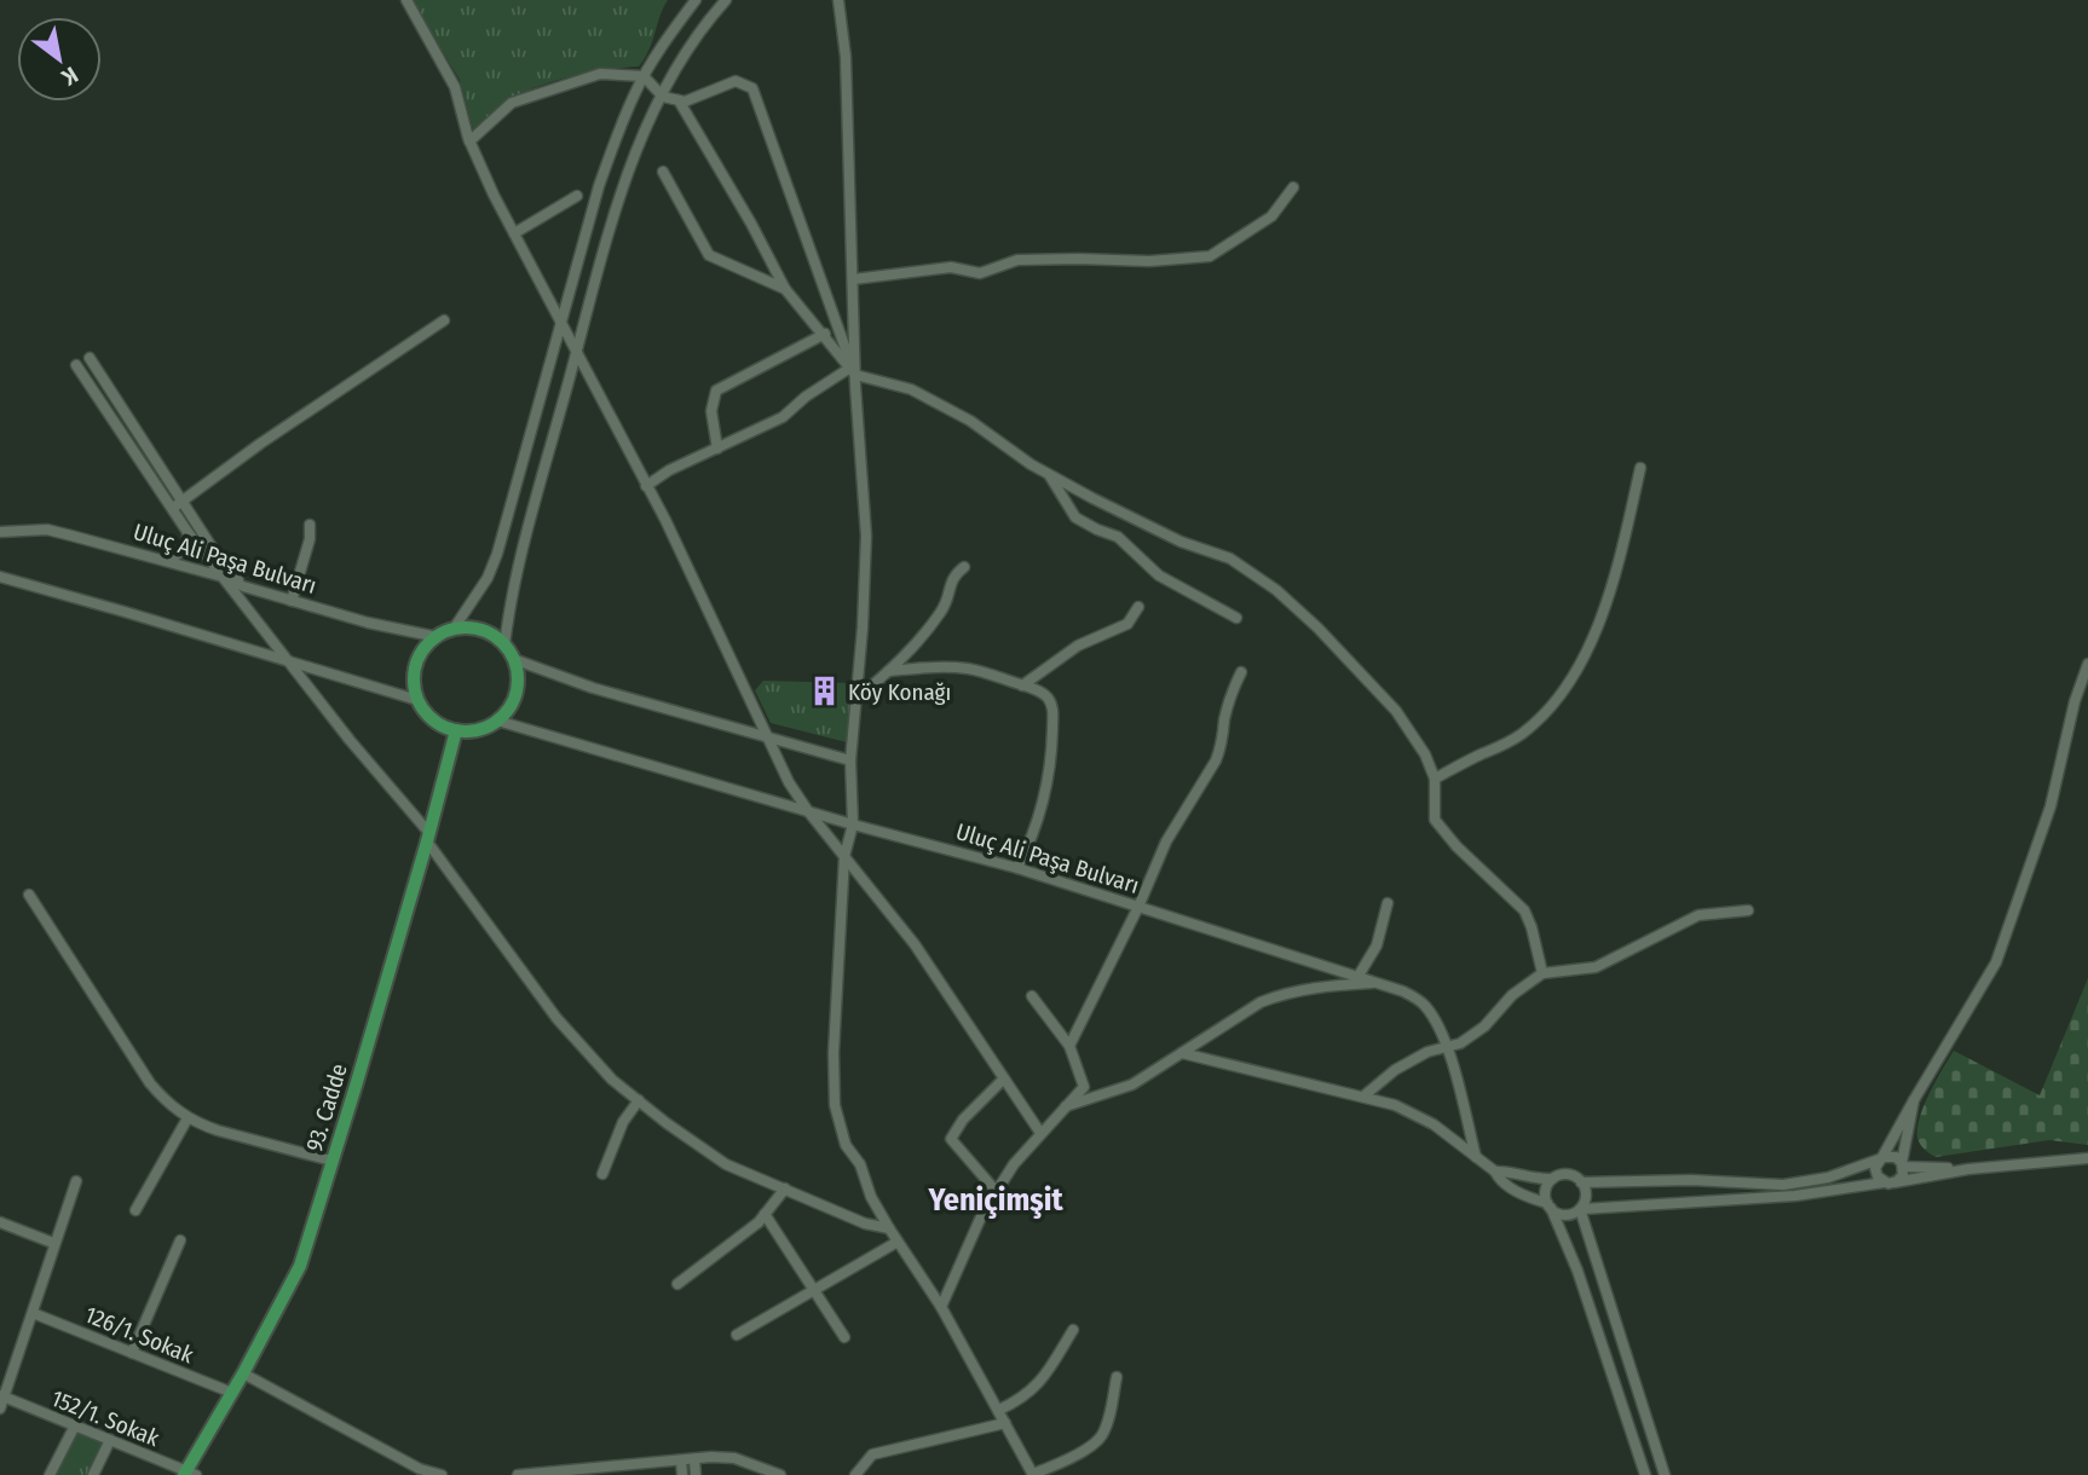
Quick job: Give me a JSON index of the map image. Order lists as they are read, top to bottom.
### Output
{
  "streets": {
    "main road": ["Uluç Ali Paşa Bulvarı", "93. Cadde"],
    "street": ["126/1. Sokak", "152/1. Sokak"]
  },
  "crossings": [
    ["Uluç Ali Paşa Bulvarı", "93. Cadde"],
    ["93. Cadde", "126/1. Sokak"],
    ["93. Cadde", "152/1. Sokak"]
  ],
  "districts": ["Yeniçimşit"],
  "places": {
    "building": ["Köy Konağı"]
  },
  "north": "bottom right"
}
